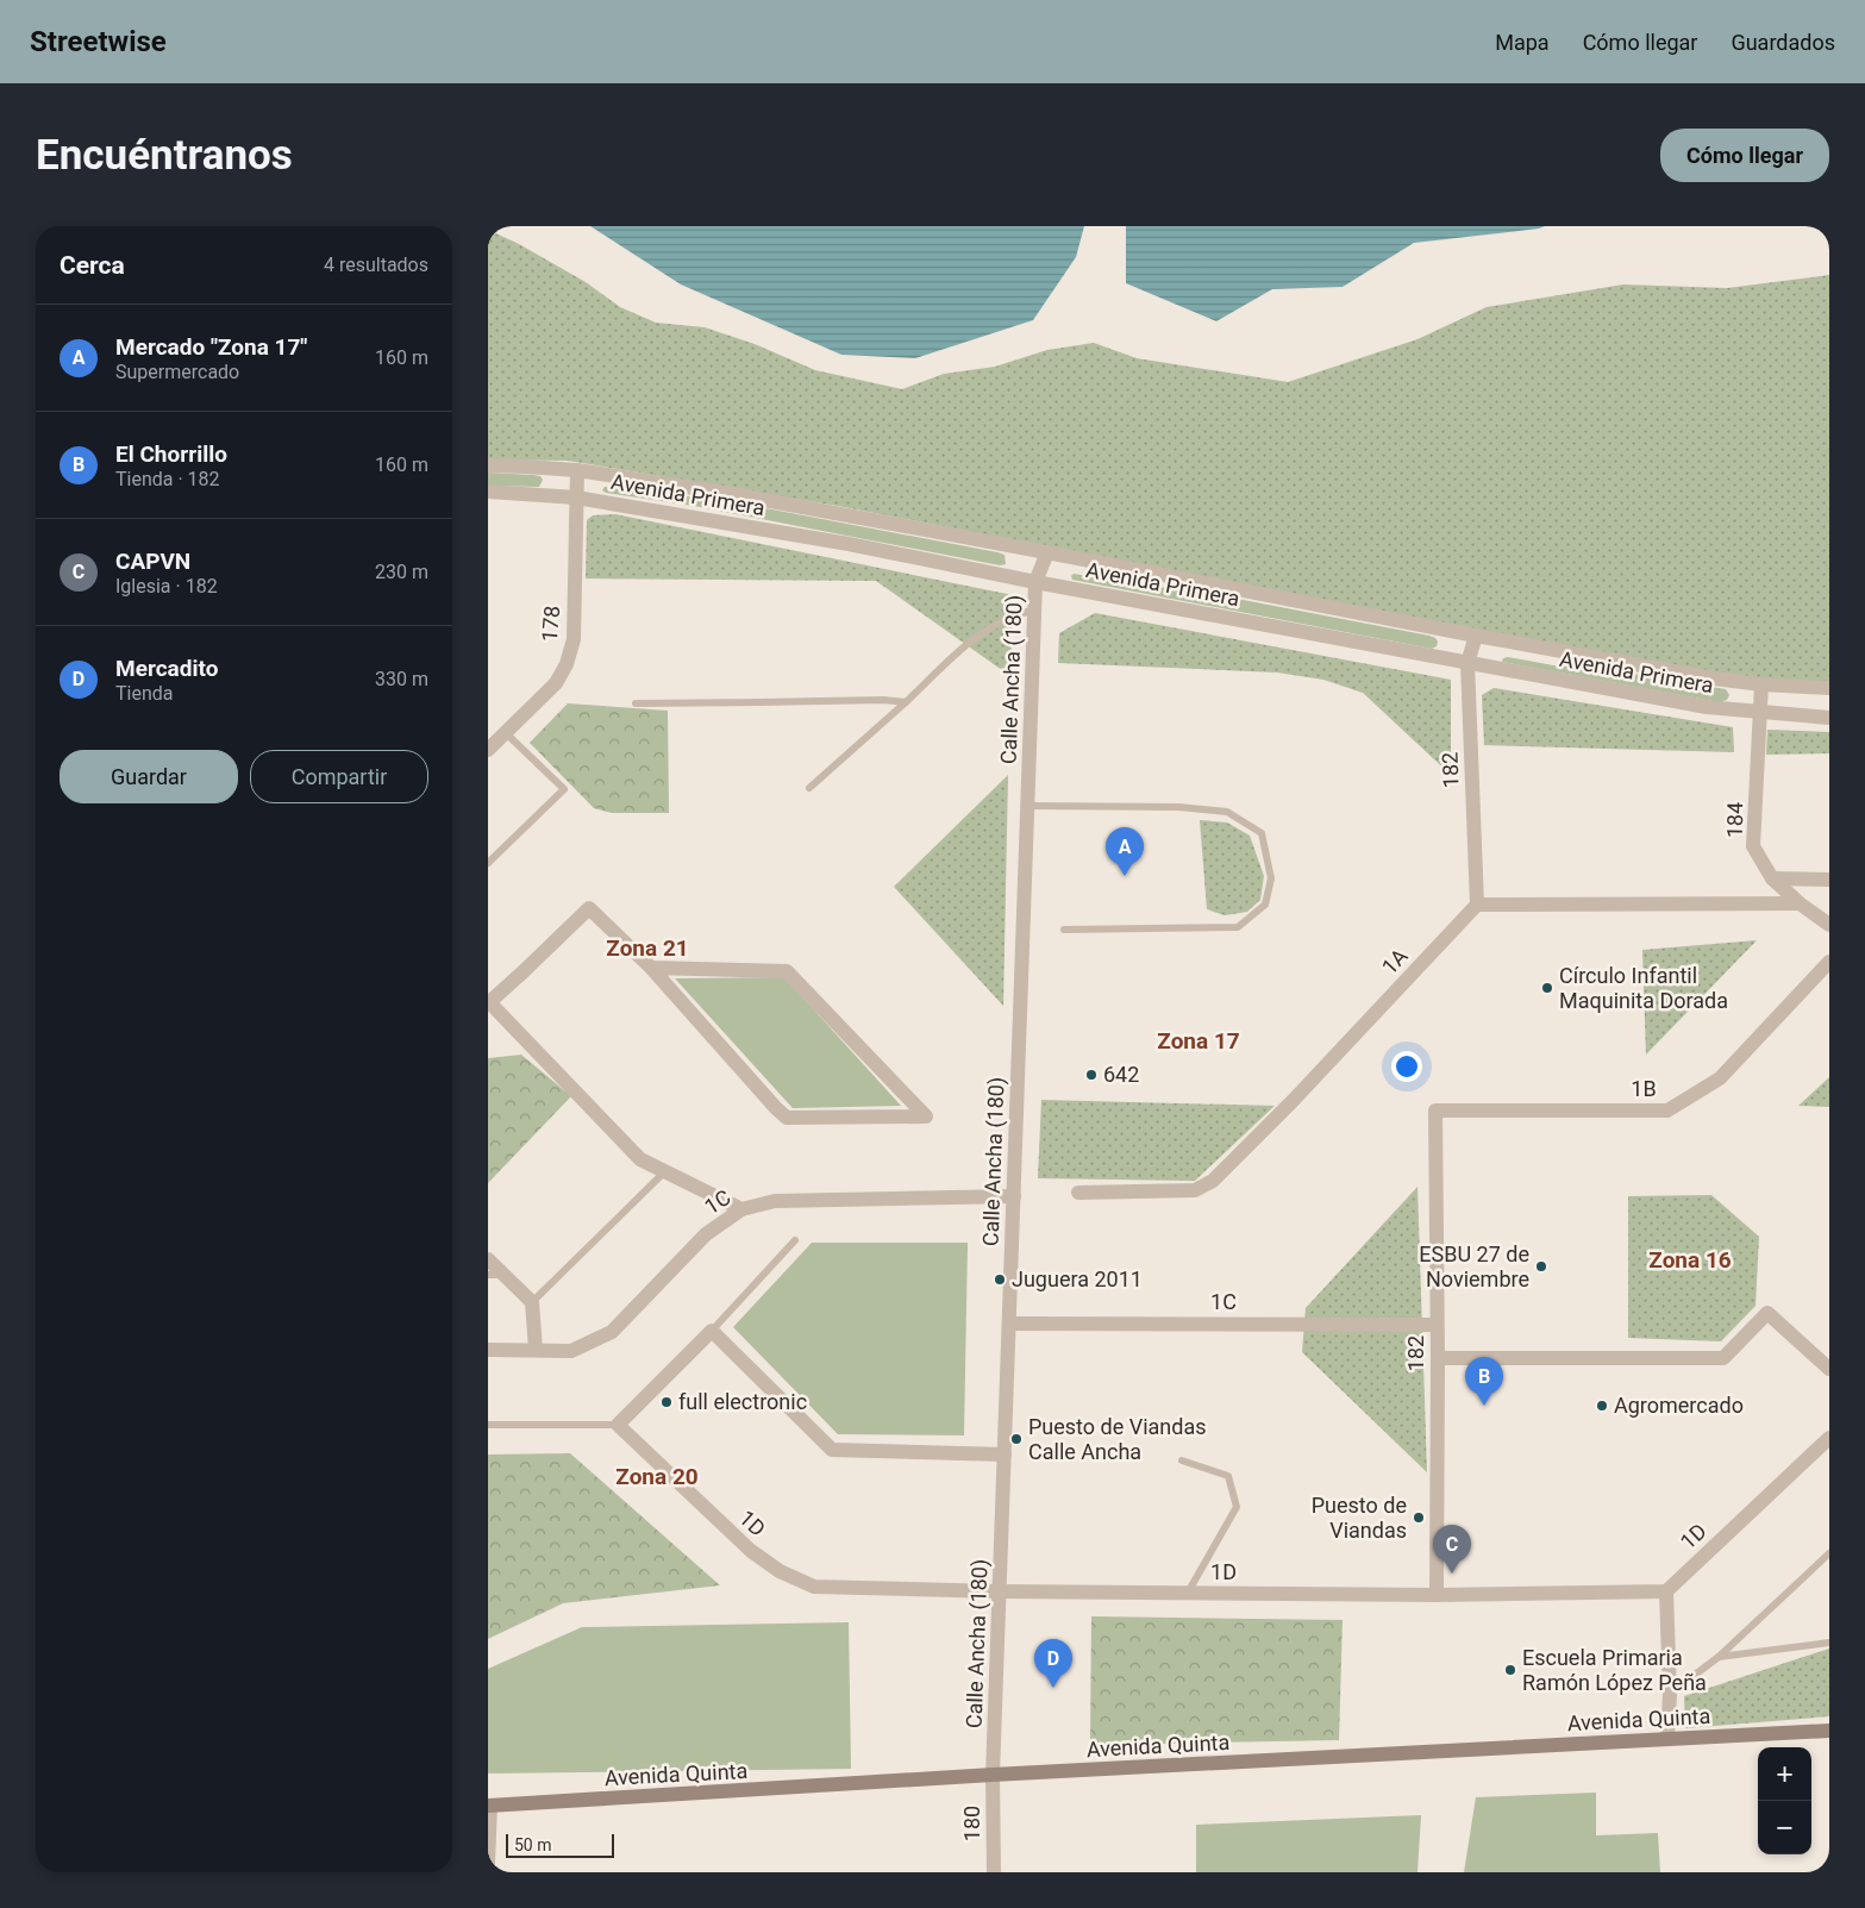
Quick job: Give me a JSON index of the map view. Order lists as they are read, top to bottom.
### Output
{
  "streets": {
    "main road": ["Avenida Quinta"],
    "street": [
      "Avenida Primera",
      "178",
      "Calle Ancha (180)",
      "182",
      "184",
      "1A",
      "1B",
      "1C",
      "1D",
      "180"
    ]
  },
  "crossings": [
    ["Avenida Primera", "178"],
    ["Avenida Primera", "Calle Ancha (180)"],
    ["Avenida Primera", "182"],
    ["Avenida Primera", "184"],
    ["Calle Ancha (180)", "1C"],
    ["Calle Ancha (180)", "1D"],
    ["Calle Ancha (180)", "Avenida Quinta"],
    ["Calle Ancha (180)", "180"],
    ["182", "1A"],
    ["182", "1B"],
    ["182", "1C"],
    ["182", "1D"],
    ["Avenida Quinta", "180"]
  ],
  "districts": [
    "Zona 21",
    "Zona 17",
    "Zona 16",
    "Zona 20"
  ],
  "places": [
    "Círculo Infantil Maquinita Dorada",
    "642",
    "ESBU 27 de Noviembre",
    "Juguera 2011",
    "full electronic",
    "Agromercado",
    "Puesto de Viandas Calle Ancha",
    "Puesto de Viandas",
    "Escuela Primaria Ramón López Peña"
  ],
  "scale_bar": "50 m",
  "page": {
    "header": "Streetwise",
    "nav": ["Mapa", "Cómo llegar", "Guardados"],
    "buttons": [
      "Cómo llegar",
      ["Guardar", "Compartir"]
    ],
    "title": "Encuéntranos",
    "heading": ["Cerca", "4 resultados"],
    "list": [
      {
        "mark": "A",
        "name": "Mercado \"Zona 17\"",
        "note": "Supermercado",
        "value": "160 m"
      },
      {
        "mark": "B",
        "name": "El Chorrillo",
        "note": "Tienda · 182",
        "value": "160 m"
      },
      {
        "mark": "C",
        "name": "CAPVN",
        "note": "Iglesia · 182",
        "value": "230 m"
      },
      {
        "mark": "D",
        "name": "Mercadito",
        "note": "Tienda",
        "value": "330 m"
      }
    ],
    "pins": [
      "A",
      "B",
      "C",
      "D"
    ],
    "map_buttons": ["+", "−"],
    "scale": "50 m"
  }
}
